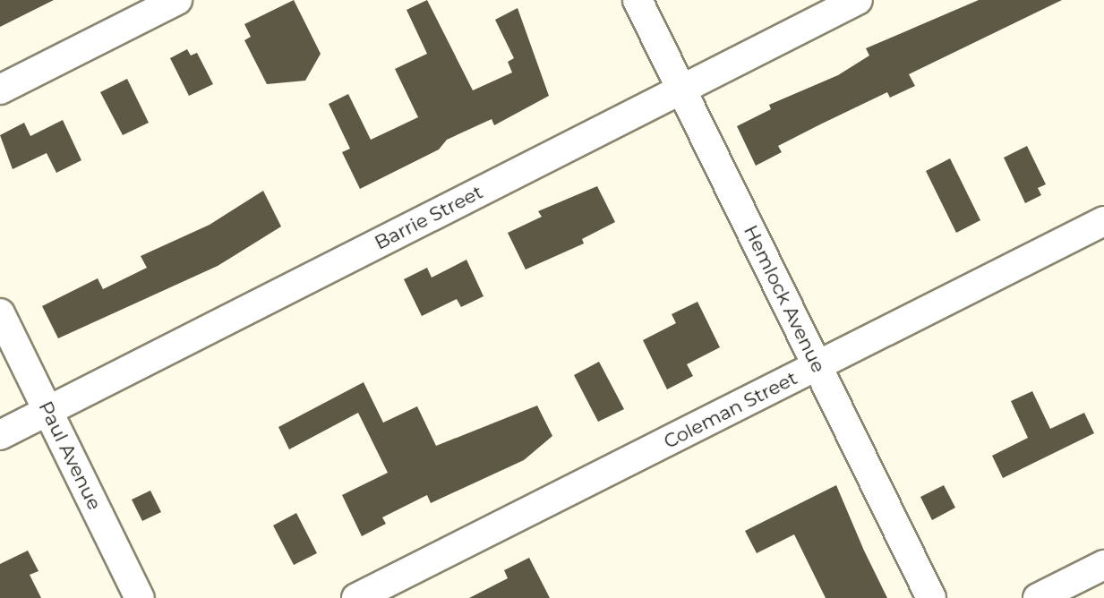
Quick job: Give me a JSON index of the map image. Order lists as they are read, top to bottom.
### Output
{
  "streets": {
    "street": [
      "Barrie Street",
      "Hemlock Avenue",
      "Coleman Street",
      "Paul Avenue"
    ]
  },
  "crossings": [
    ["Barrie Street", "Hemlock Avenue"],
    ["Barrie Street", "Paul Avenue"],
    ["Hemlock Avenue", "Coleman Street"]
  ]
}
